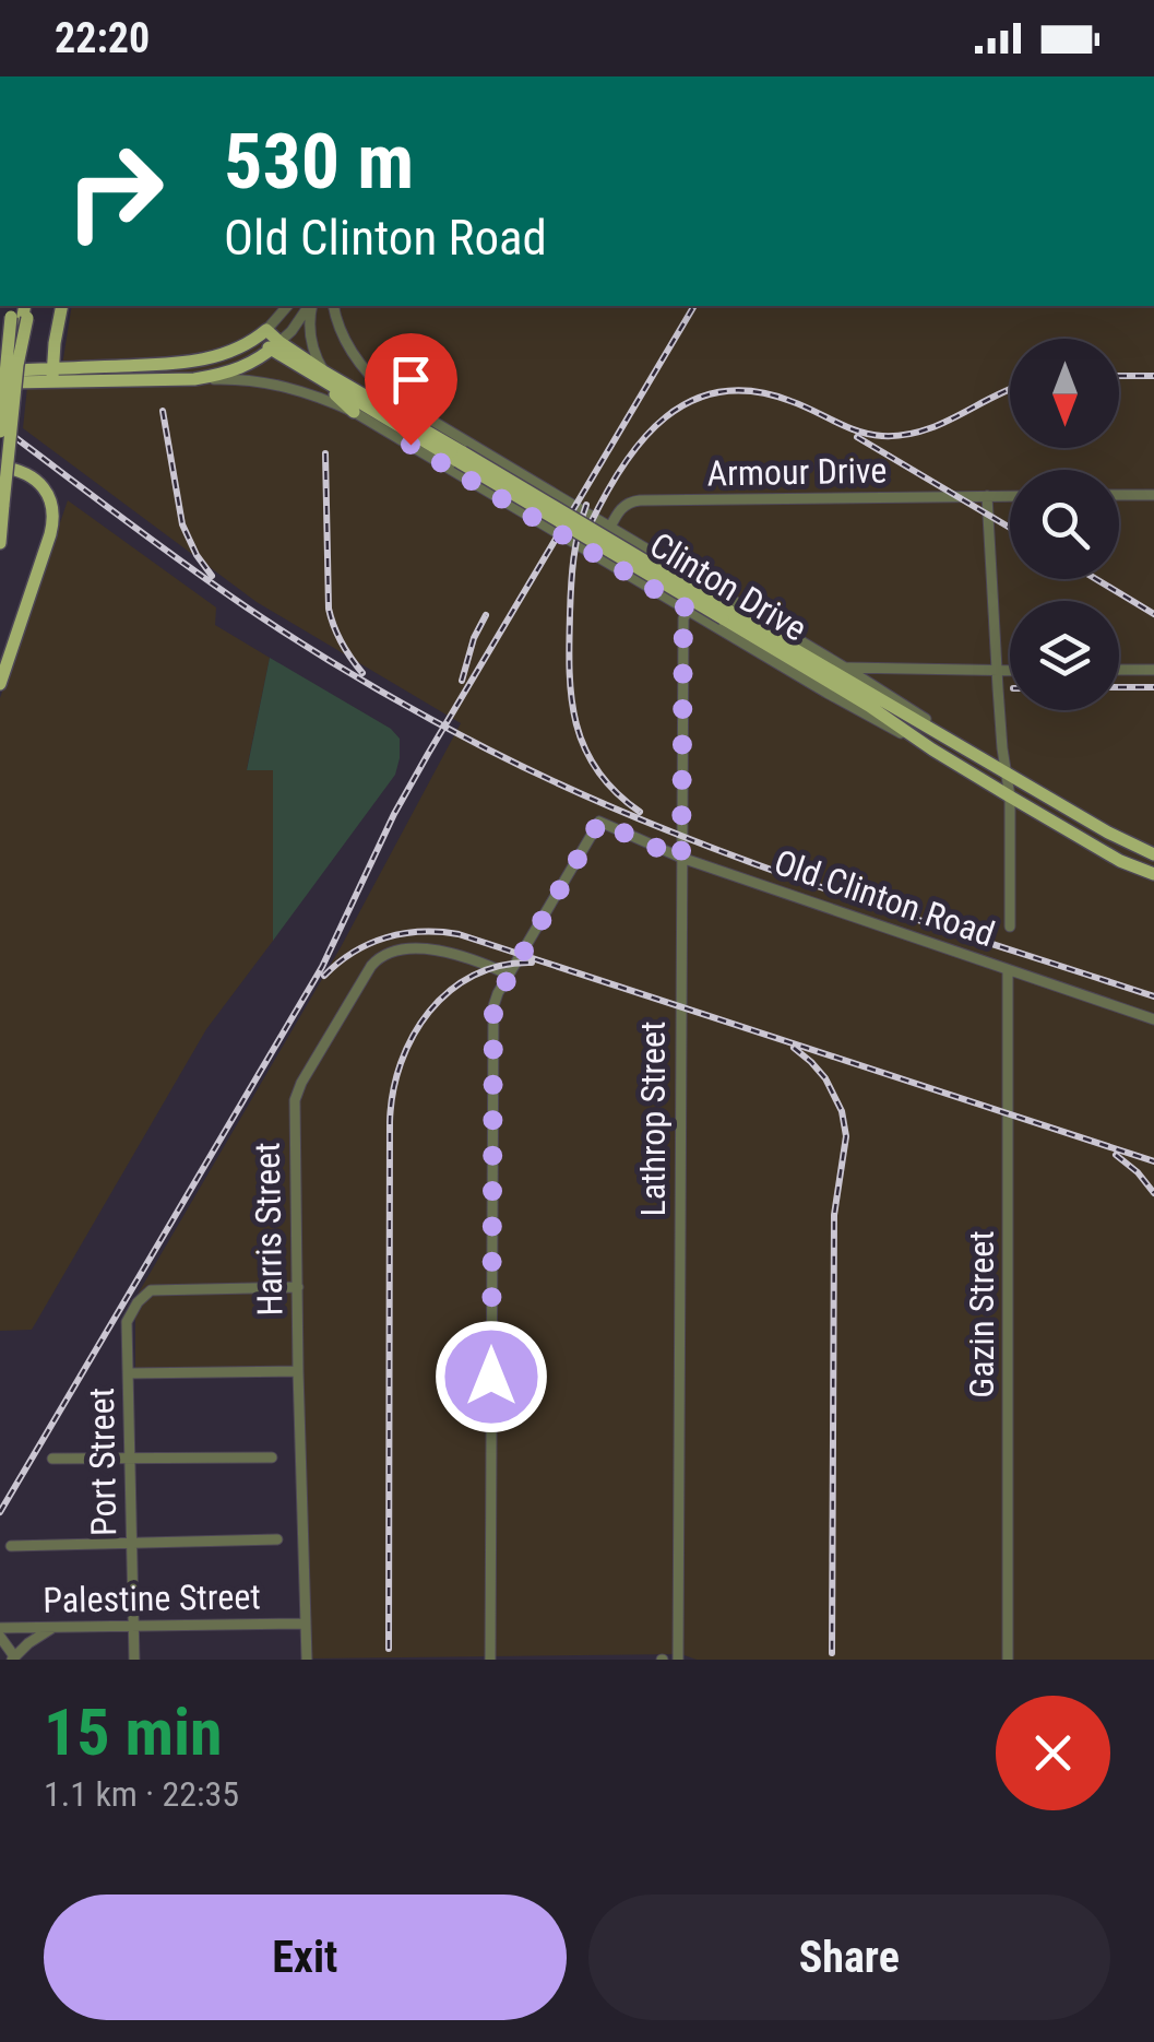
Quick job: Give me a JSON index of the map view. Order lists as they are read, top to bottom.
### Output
{
  "streets": {
    "main road": ["Clinton Drive"],
    "street": [
      "Armour Drive",
      "Old Clinton Road",
      "Lathrop Street",
      "Harris Street",
      "Gazin Street",
      "Port Street",
      "Palestine Street"
    ]
  },
  "crossings": [
    ["Old Clinton Road", "Lathrop Street"],
    ["Old Clinton Road", "Harris Street"],
    ["Old Clinton Road", "Gazin Street"],
    ["Harris Street", "Port Street"],
    ["Harris Street", "Palestine Street"],
    ["Port Street", "Palestine Street"]
  ],
  "north": "bottom",
  "page": {
    "status": "22:20",
    "turn": ["530 m", "Old Clinton Road"],
    "heading": ["15 min", "1.1 km · 22:35"],
    "buttons": ["Exit", "Share"]
  }
}
